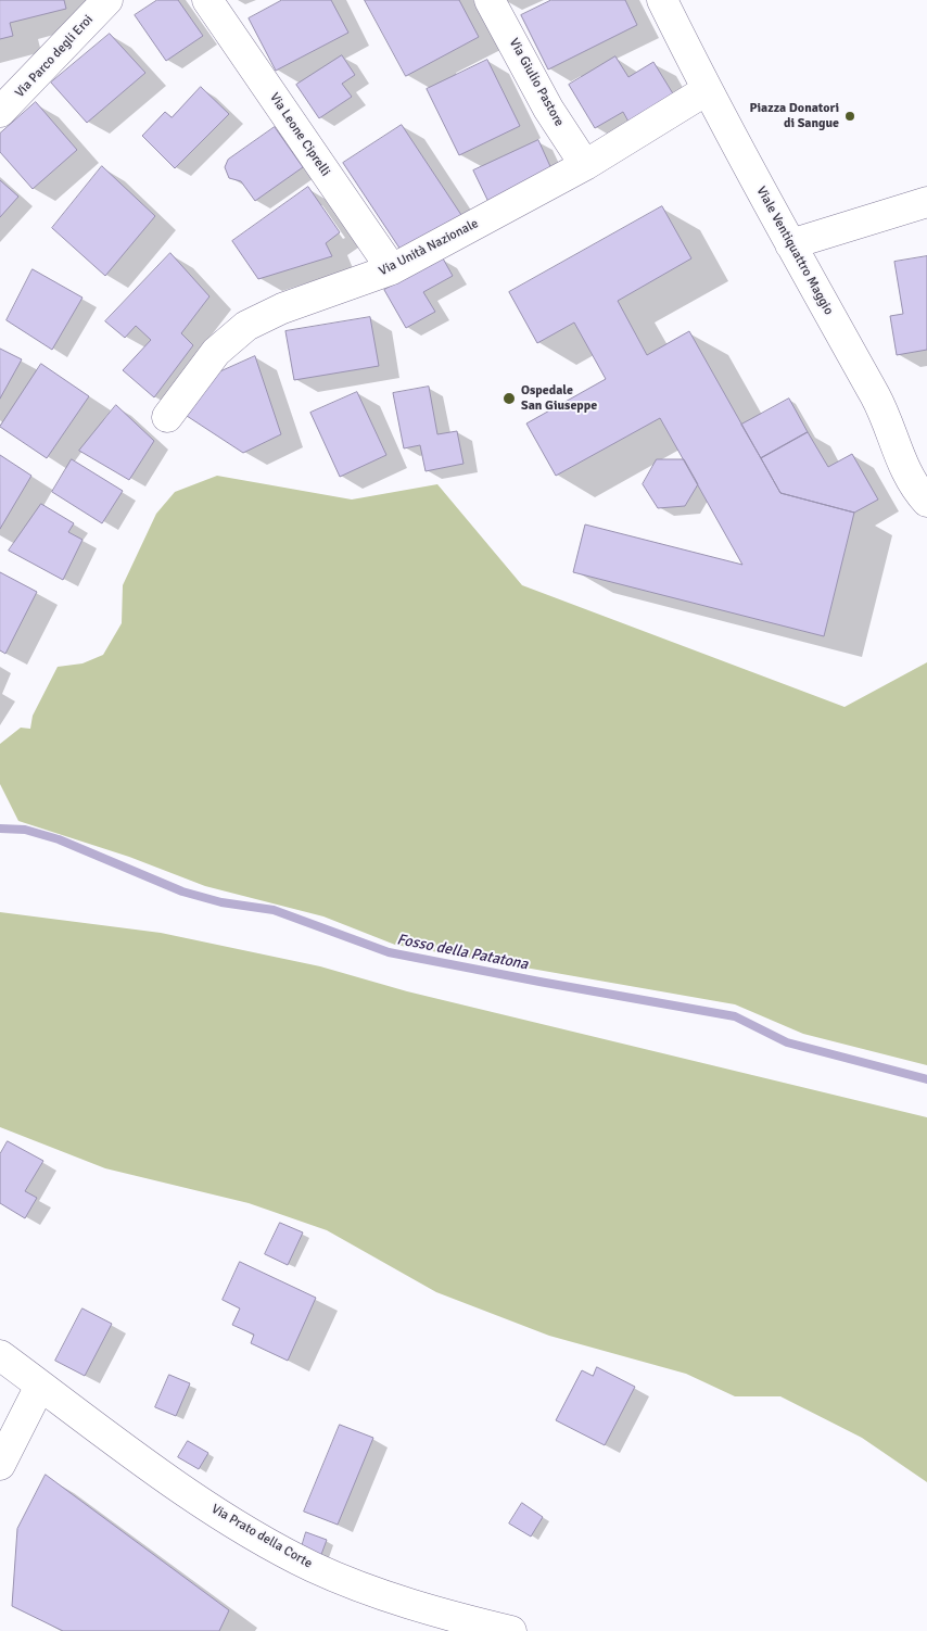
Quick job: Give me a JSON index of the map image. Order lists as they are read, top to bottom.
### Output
{
  "streets": {
    "street": [
      "Via Parco degli Eroi",
      "Via Giulio Pastore",
      "Via Leone Ciprelli",
      "Via Unità Nazionale",
      "Viale Ventiquattro Maggio",
      "Via Prato della Corte"
    ]
  },
  "crossings": [
    ["Via Giulio Pastore", "Via Unità Nazionale"],
    ["Via Leone Ciprelli", "Via Unità Nazionale"],
    ["Via Unità Nazionale", "Viale Ventiquattro Maggio"]
  ],
  "water": ["Fosso della Patatona"],
  "places": ["Piazza Donatori di Sangue", "Ospedale San Giuseppe"]
}
